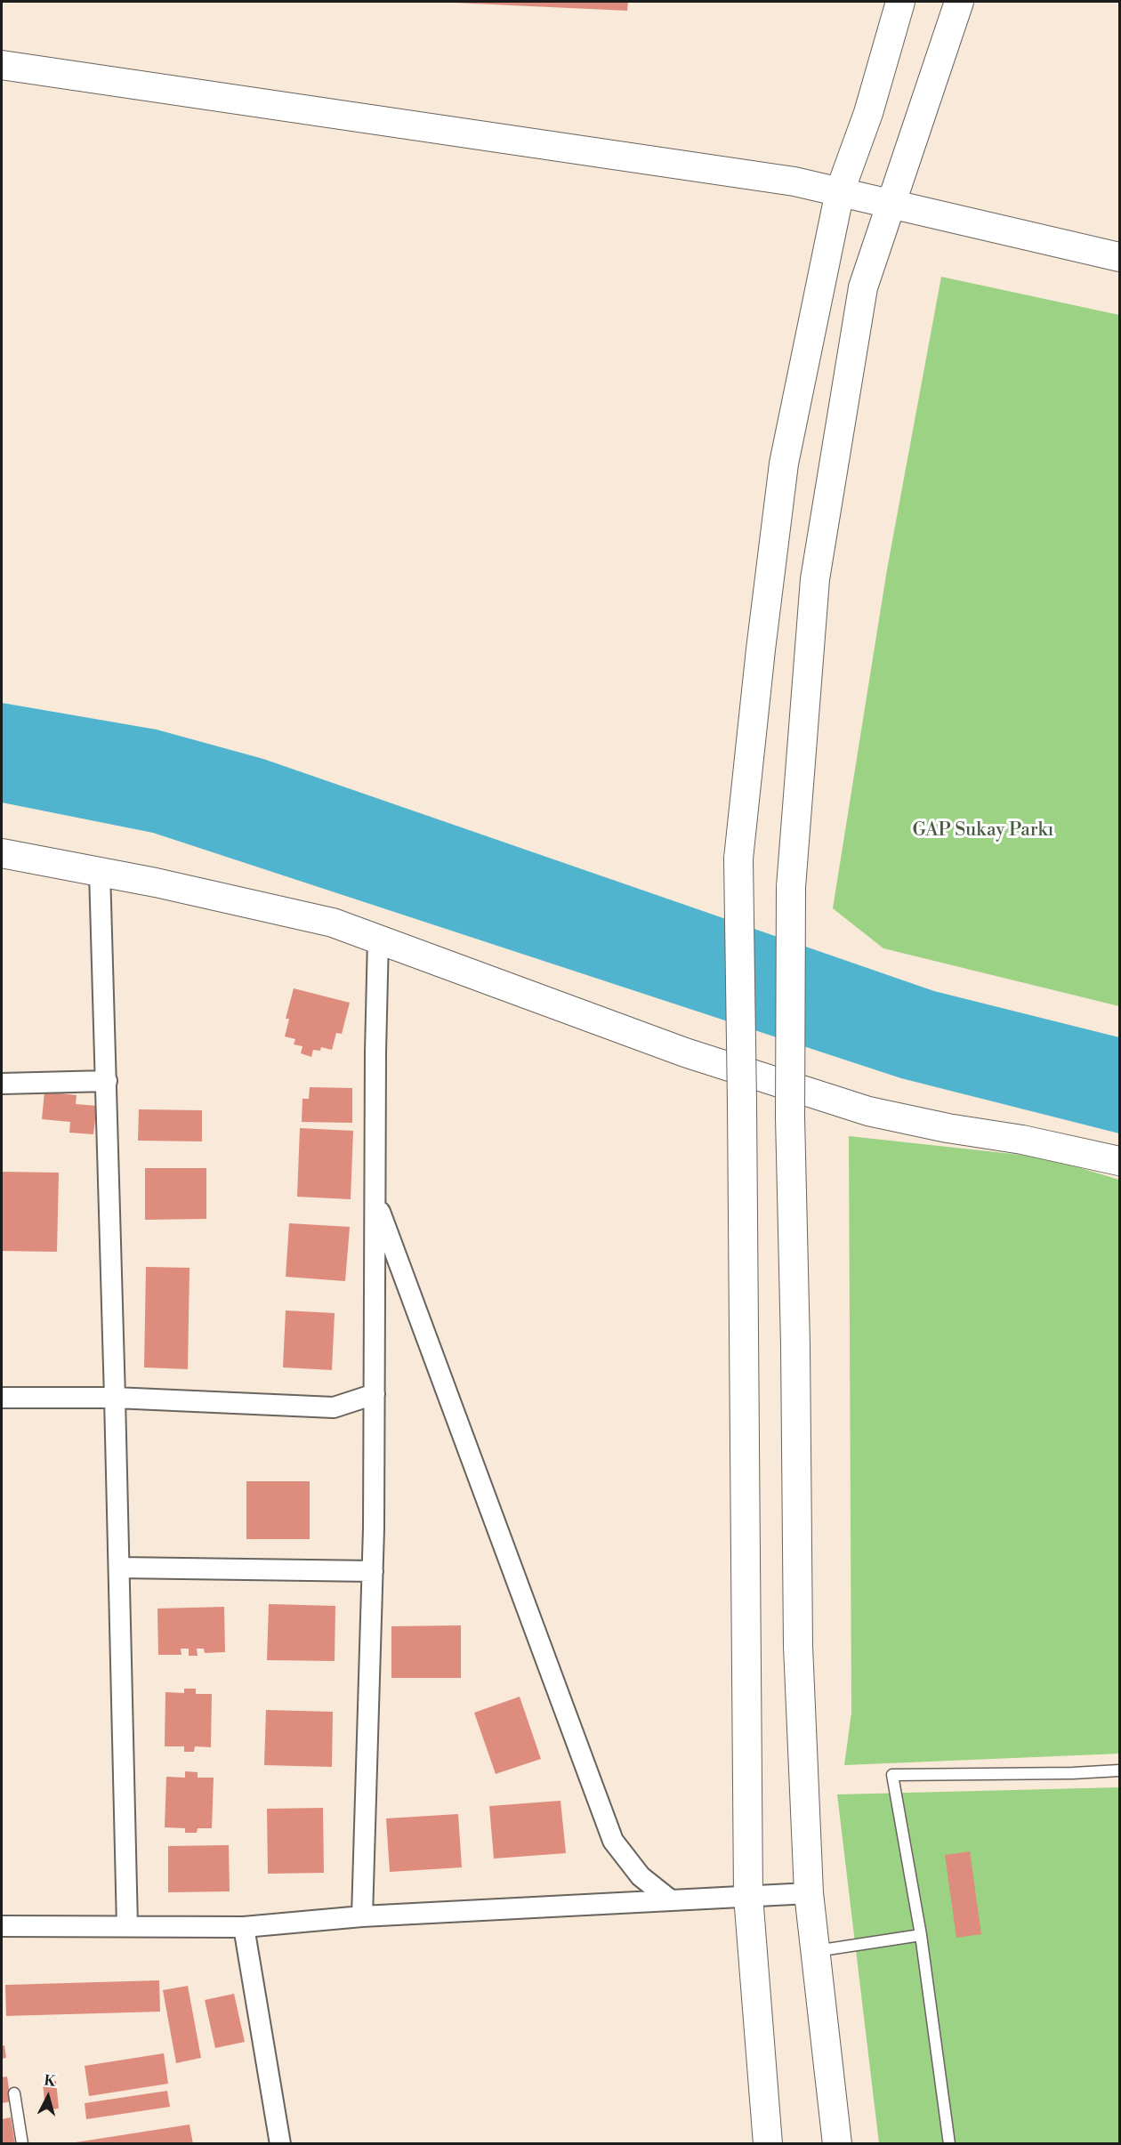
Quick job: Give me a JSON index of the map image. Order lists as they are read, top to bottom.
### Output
{
  "parks": ["GAP Sukay Parkı"],
  "north": "top"
}
